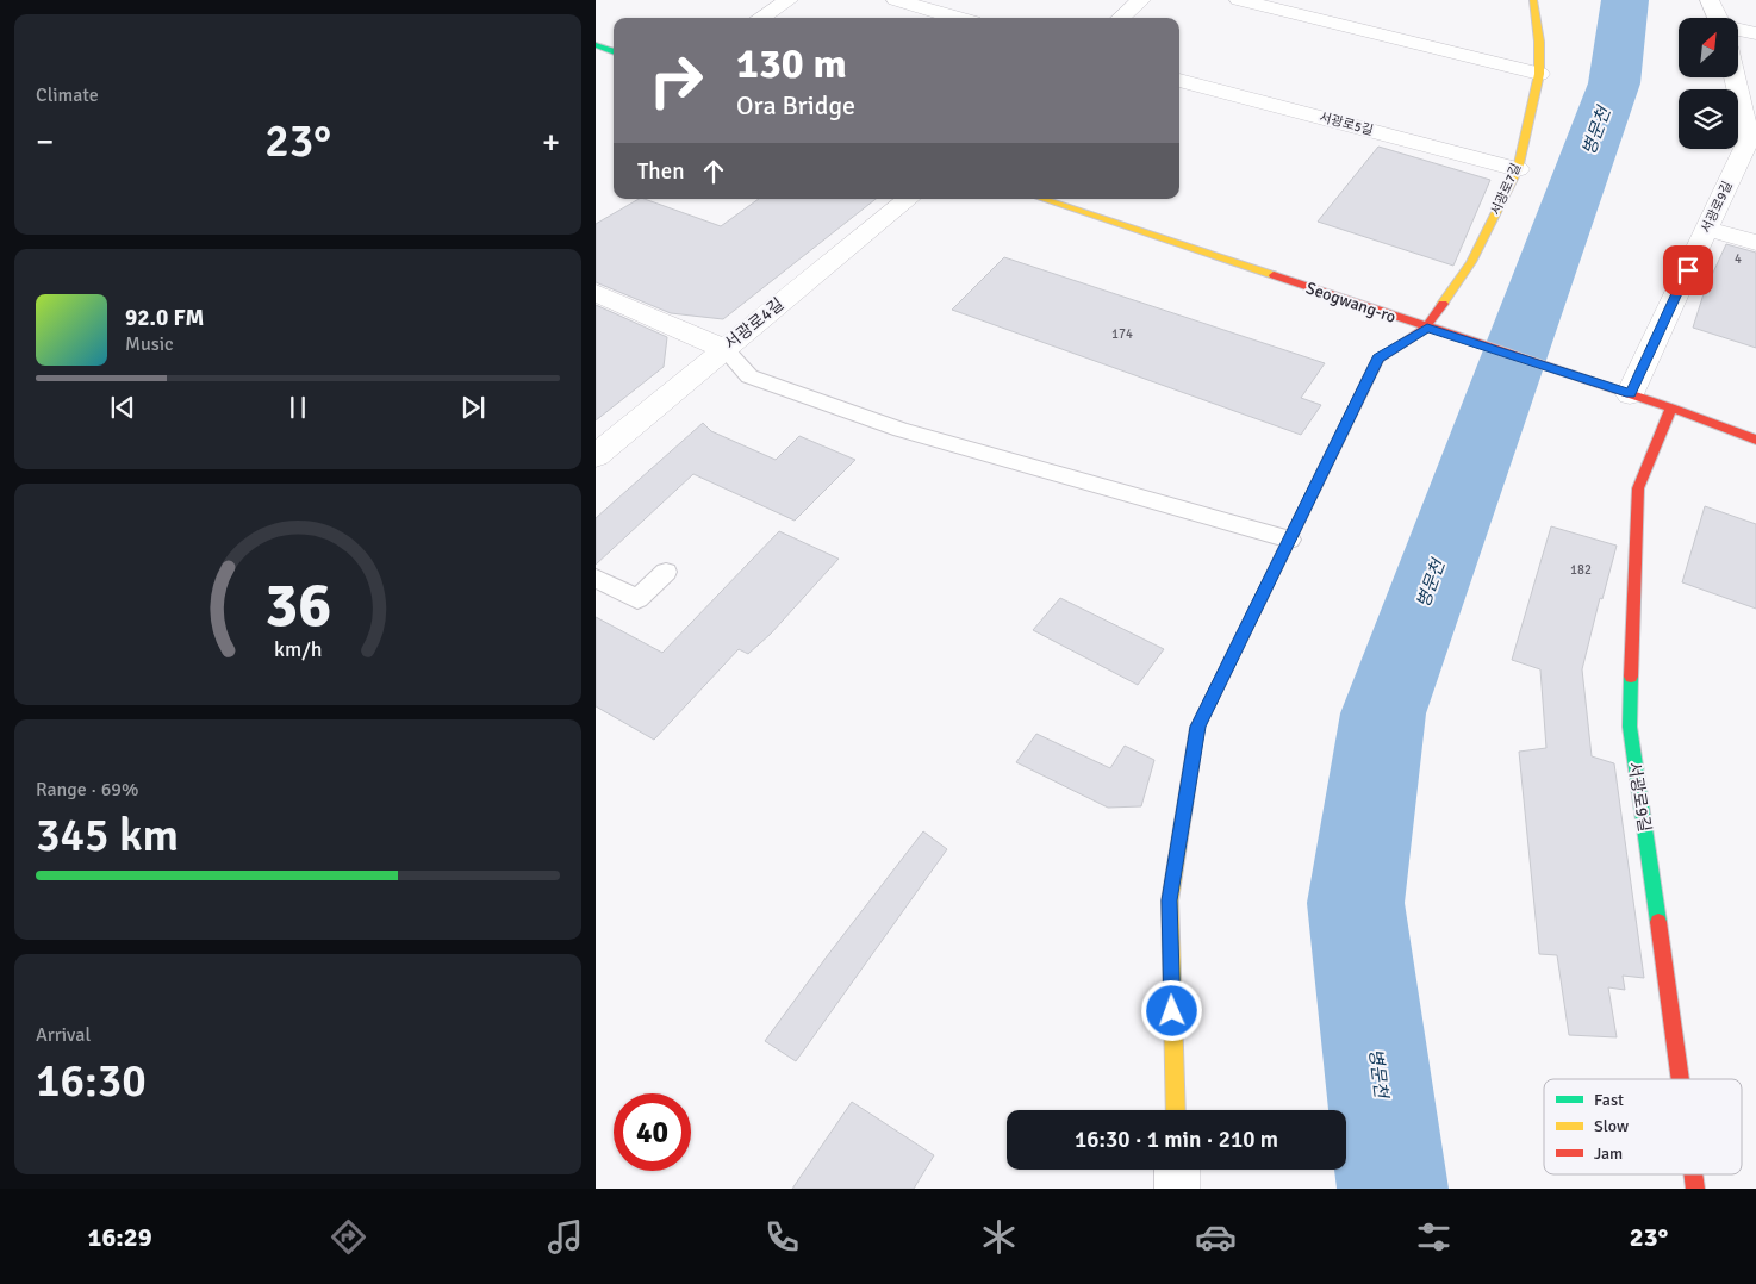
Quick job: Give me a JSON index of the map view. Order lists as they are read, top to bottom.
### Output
{
  "streets": {
    "street": [
      "서광로5길",
      "서광로7길",
      "서광로9길",
      "Seogwang-ro",
      "서광로4길"
    ]
  },
  "crossings": [
    ["서광로5길", "서광로7길"],
    ["서광로7길", "Seogwang-ro"]
  ],
  "water": ["병문천"],
  "house_numbers": ["4", "174", "182"],
  "legend": ["Fast", "Slow", "Jam"],
  "north": "top right",
  "page": {
    "tile": [
      "Climate",
      ["Range · 69%", "345 km"],
      ["Arrival", "16:30"]
    ],
    "turn": ["130 m", "Ora Bridge"],
    "heat": ["−", "23°", "+"],
    "then": "Then",
    "song": ["92.0 FM", "Music"],
    "limit": "40",
    "trip": "16:30 · 1 min · 210 m",
    "tabs": ["16:29", "23°"],
    "gauge": ["36", "km/h"]
  }
}
